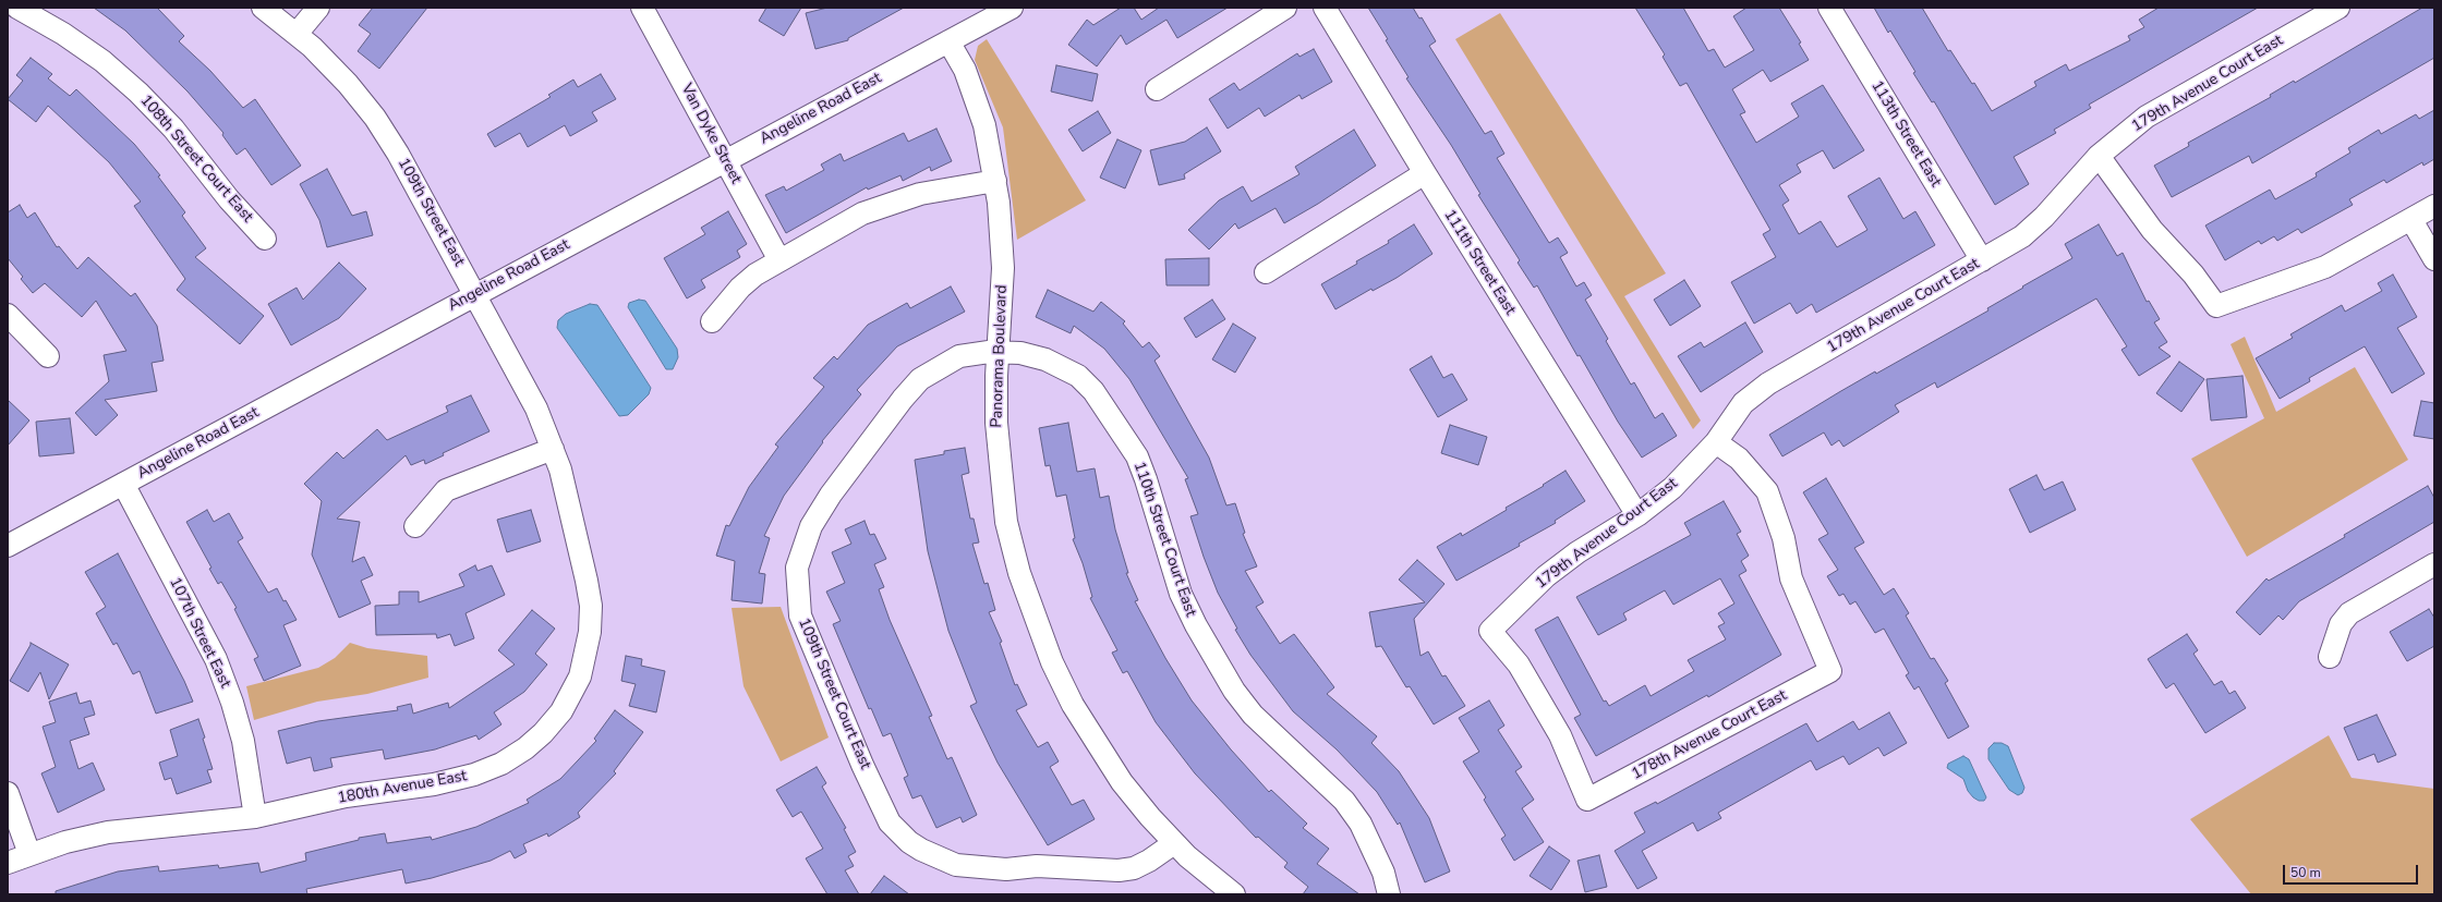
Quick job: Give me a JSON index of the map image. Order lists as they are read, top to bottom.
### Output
{
  "streets": {
    "street": [
      "179th Avenue Court East",
      "Angeline Road East",
      "Van Dyke Street",
      "113th Street East",
      "108th Street Court East",
      "109th Street East",
      "111th Street East",
      "Panorama Boulevard",
      "110th Street Court East",
      "107th Street East",
      "109th Street Court East",
      "178th Avenue Court East",
      "180th Avenue East"
    ]
  },
  "crossings": [
    ["179th Avenue Court East", "113th Street East"],
    ["179th Avenue Court East", "111th Street East"],
    ["179th Avenue Court East", "178th Avenue Court East"],
    ["Angeline Road East", "Van Dyke Street"],
    ["Angeline Road East", "109th Street East"],
    ["Angeline Road East", "Panorama Boulevard"],
    ["Angeline Road East", "107th Street East"],
    ["109th Street East", "180th Avenue East"],
    ["Panorama Boulevard", "110th Street Court East"],
    ["Panorama Boulevard", "109th Street Court East"],
    ["110th Street Court East", "109th Street Court East"],
    ["107th Street East", "180th Avenue East"]
  ],
  "scale_bar": "50 m"
}
